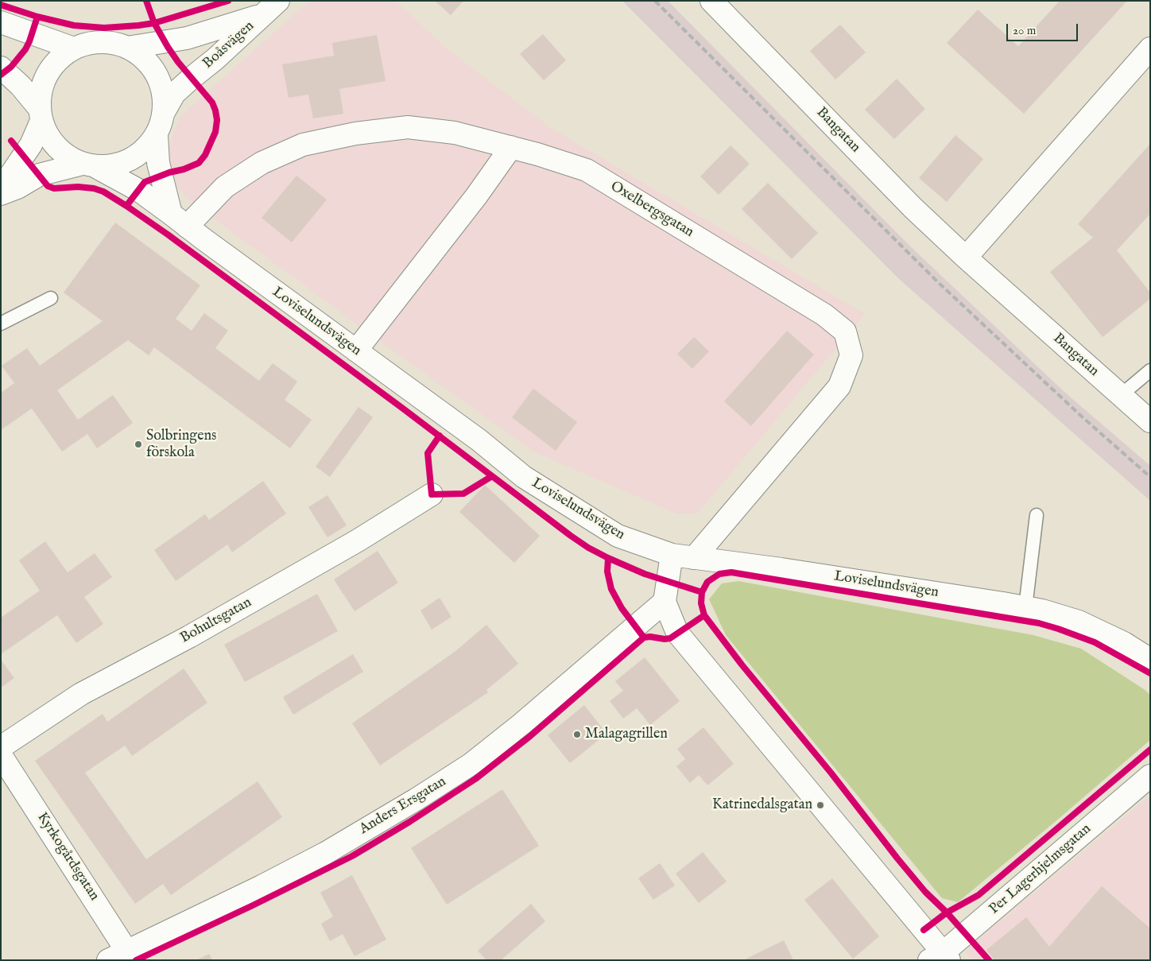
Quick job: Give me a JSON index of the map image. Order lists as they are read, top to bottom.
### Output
{
  "streets": {
    "street": [
      "Boåsvägen",
      "Bangatan",
      "Oxelbergsgatan",
      "Loviselundsvägen",
      "Bohultsgatan",
      "Anders Ersgatan",
      "Kyrkogårdsgatan",
      "Per Lagerhjelmsgatan"
    ]
  },
  "crossings": [
    ["Boåsvägen", "Loviselundsvägen"],
    ["Oxelbergsgatan", "Loviselundsvägen"],
    ["Anders Ersgatan", "Kyrkogårdsgatan"]
  ],
  "places": ["Solbringens förskola", "Malagagrillen", "Katrinedalsgatan"],
  "scale_bar": "20 m"
}
